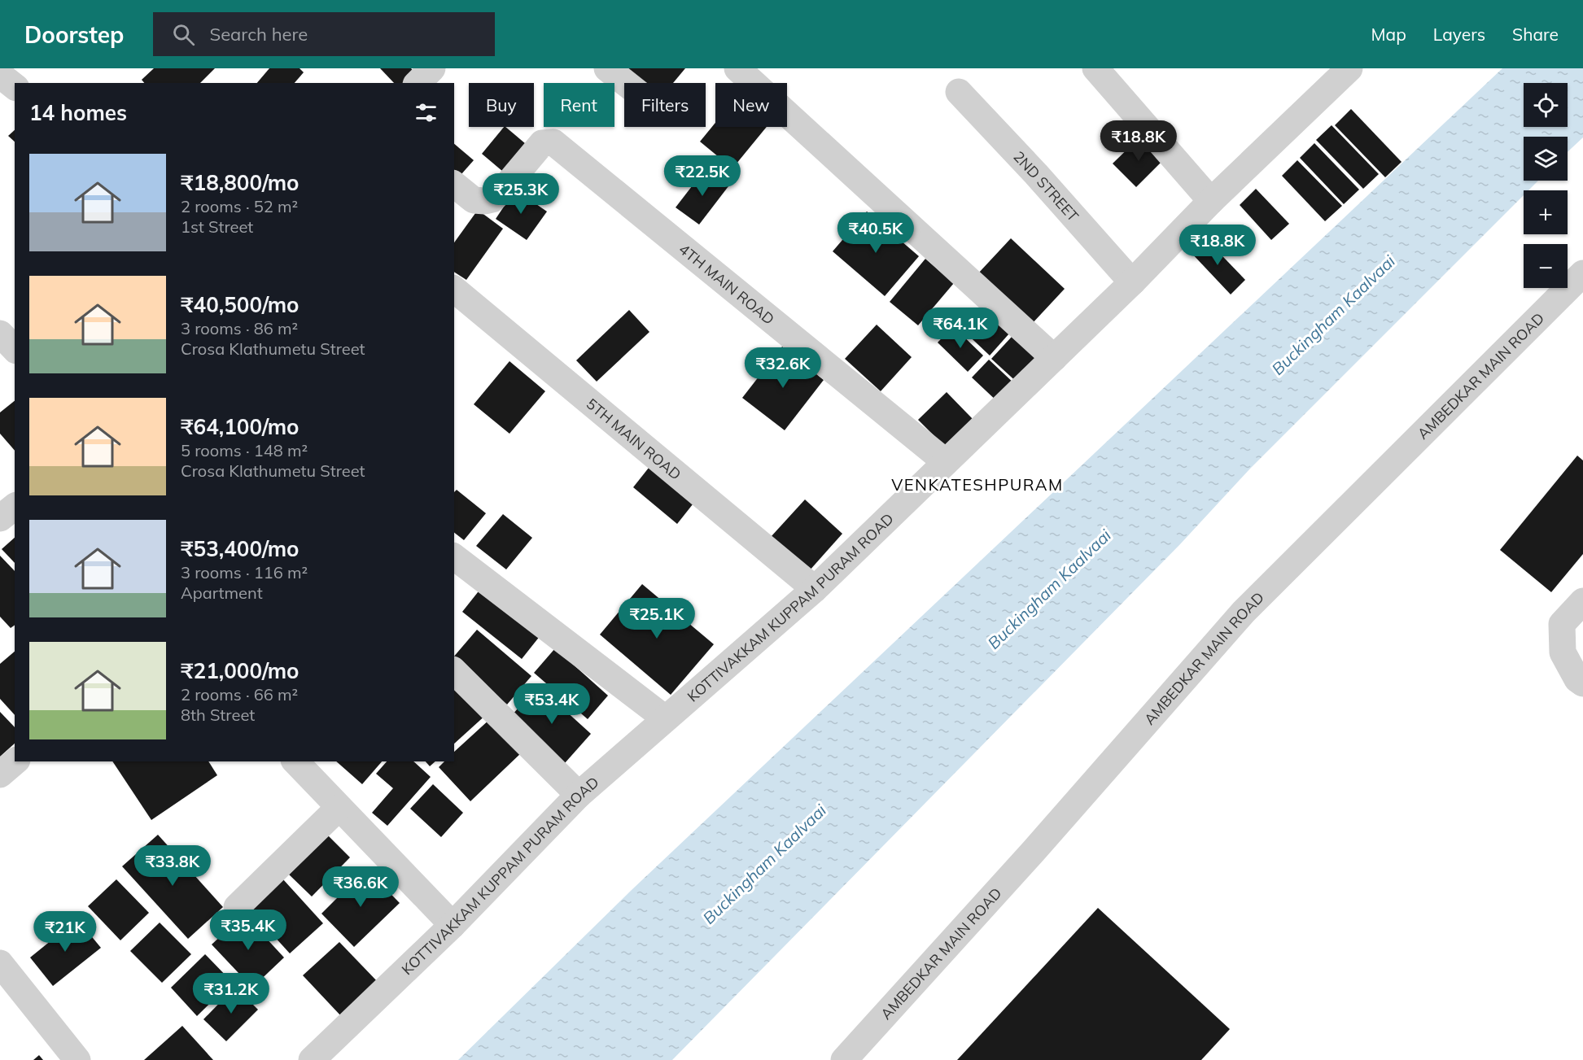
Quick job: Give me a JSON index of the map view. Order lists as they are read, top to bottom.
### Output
{
  "streets": {
    "street": [
      "2ND STREET",
      "4TH MAIN ROAD",
      "AMBEDKAR MAIN ROAD",
      "5TH MAIN ROAD",
      "KOTTIVAKKAM KUPPAM PURAM ROAD"
    ]
  },
  "crossings": [
    ["2ND STREET", "KOTTIVAKKAM KUPPAM PURAM ROAD"],
    ["4TH MAIN ROAD", "KOTTIVAKKAM KUPPAM PURAM ROAD"],
    ["5TH MAIN ROAD", "KOTTIVAKKAM KUPPAM PURAM ROAD"]
  ],
  "districts": ["VENKATESHPURAM"],
  "water": ["Buckingham Kaalvaai"],
  "page": {
    "header": "Doorstep",
    "search": "Search here",
    "nav": ["Map", "Layers", "Share"],
    "map_buttons": ["+", "−"],
    "chip": [
      "Buy",
      "Rent",
      "Filters",
      "New"
    ],
    "heading": "14 homes",
    "price": [
      "₹18.8K",
      "₹22.5K",
      "₹25.3K",
      "₹40.5K",
      "₹18.8K",
      "₹64.1K",
      "₹32.6K",
      "₹25.1K",
      "₹53.4K",
      "₹33.8K",
      "₹36.6K",
      "₹35.4K",
      "₹21K",
      "₹31.2K"
    ],
    "list": [
      {
        "name": "₹18,800/mo",
        "note": "2 rooms · 52 m² · 1st Street"
      },
      {
        "name": "₹40,500/mo",
        "note": "3 rooms · 86 m² · Crosa Klathumetu Street"
      },
      {
        "name": "₹64,100/mo",
        "note": "5 rooms · 148 m² · Crosa Klathumetu Street"
      },
      {
        "name": "₹53,400/mo",
        "note": "3 rooms · 116 m² · Apartment"
      },
      {
        "name": "₹21,000/mo",
        "note": "2 rooms · 66 m² · 8th Street"
      }
    ]
  }
}
